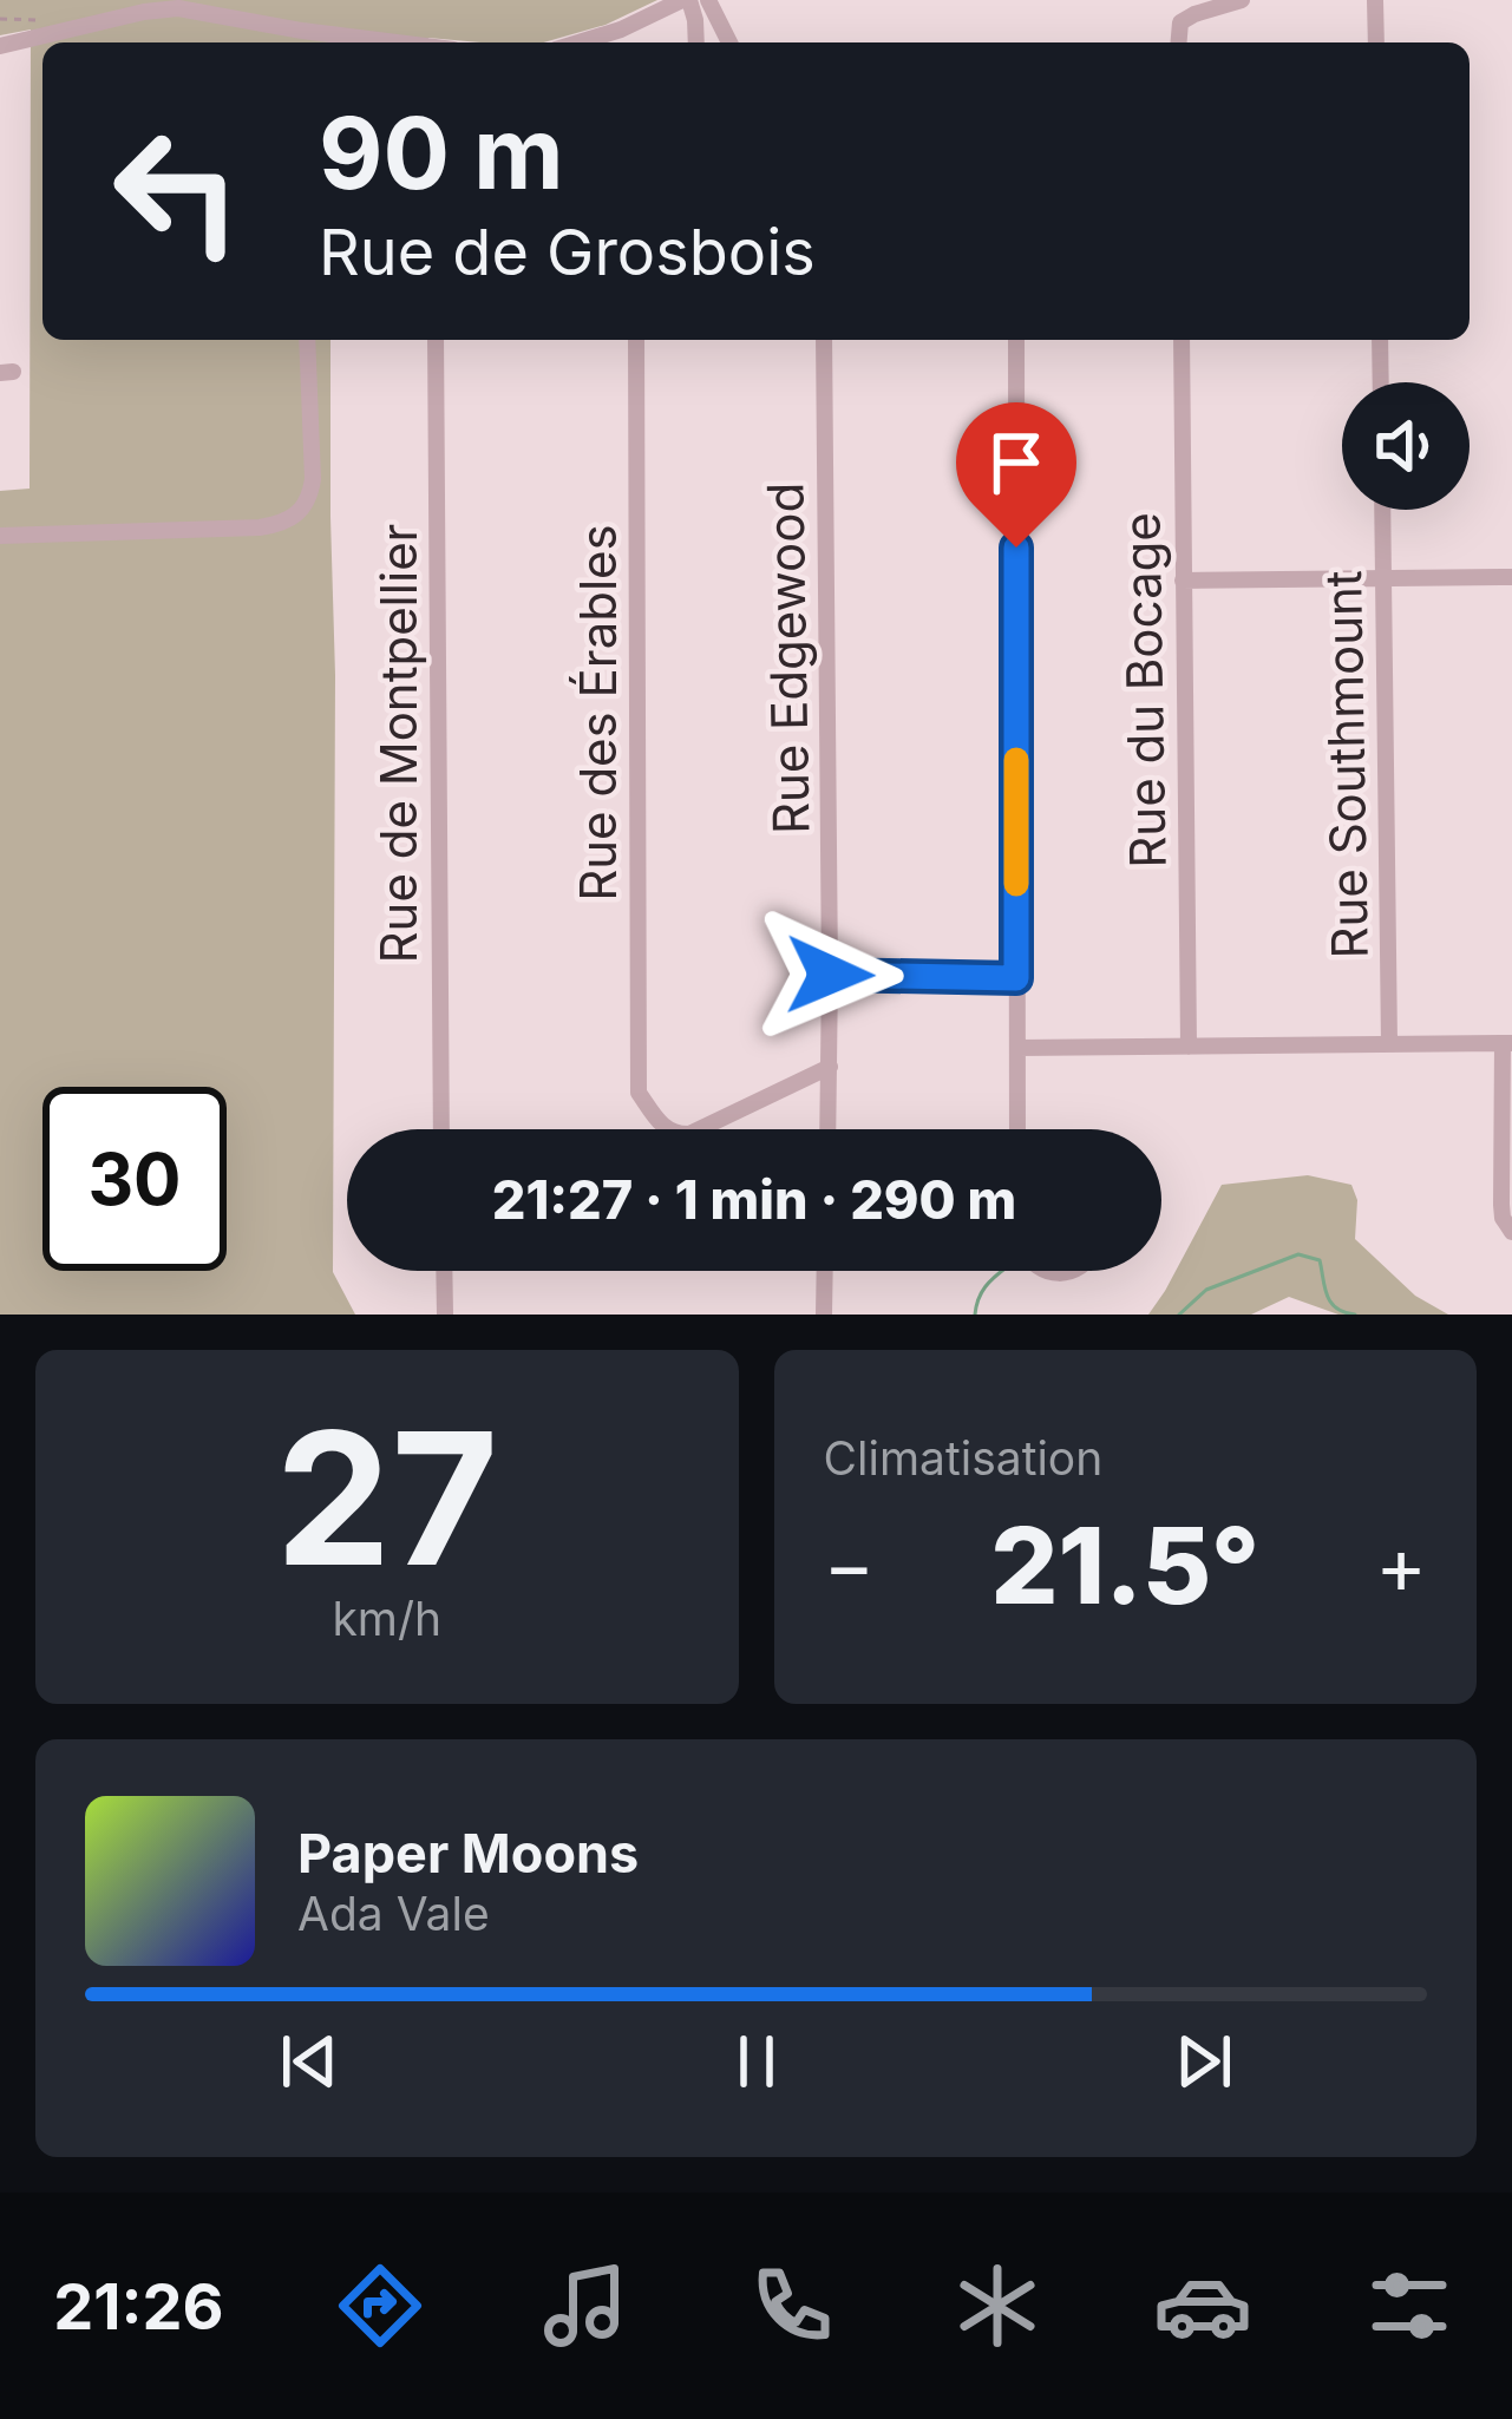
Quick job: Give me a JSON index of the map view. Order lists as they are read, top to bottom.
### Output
{
  "streets": {
    "street": [
      "Rue Edgewood",
      "Rue du Bocage",
      "Rue des Érables",
      "Rue de Montpellier",
      "Rue Southmount"
    ]
  },
  "crossings": [
    ["Rue Edgewood", "Rue des Érables"]
  ],
  "page": {
    "turn": ["90 m", "Rue de Grosbois"],
    "limit": "30",
    "trip": "21:27 · 1 min · 290 m",
    "tile": [
      ["27", "km/h"],
      "Climatisation"
    ],
    "heat": ["−", "21.5°", "+"],
    "song": ["Paper Moons", "Ada Vale"],
    "tabs": "21:26"
  }
}
